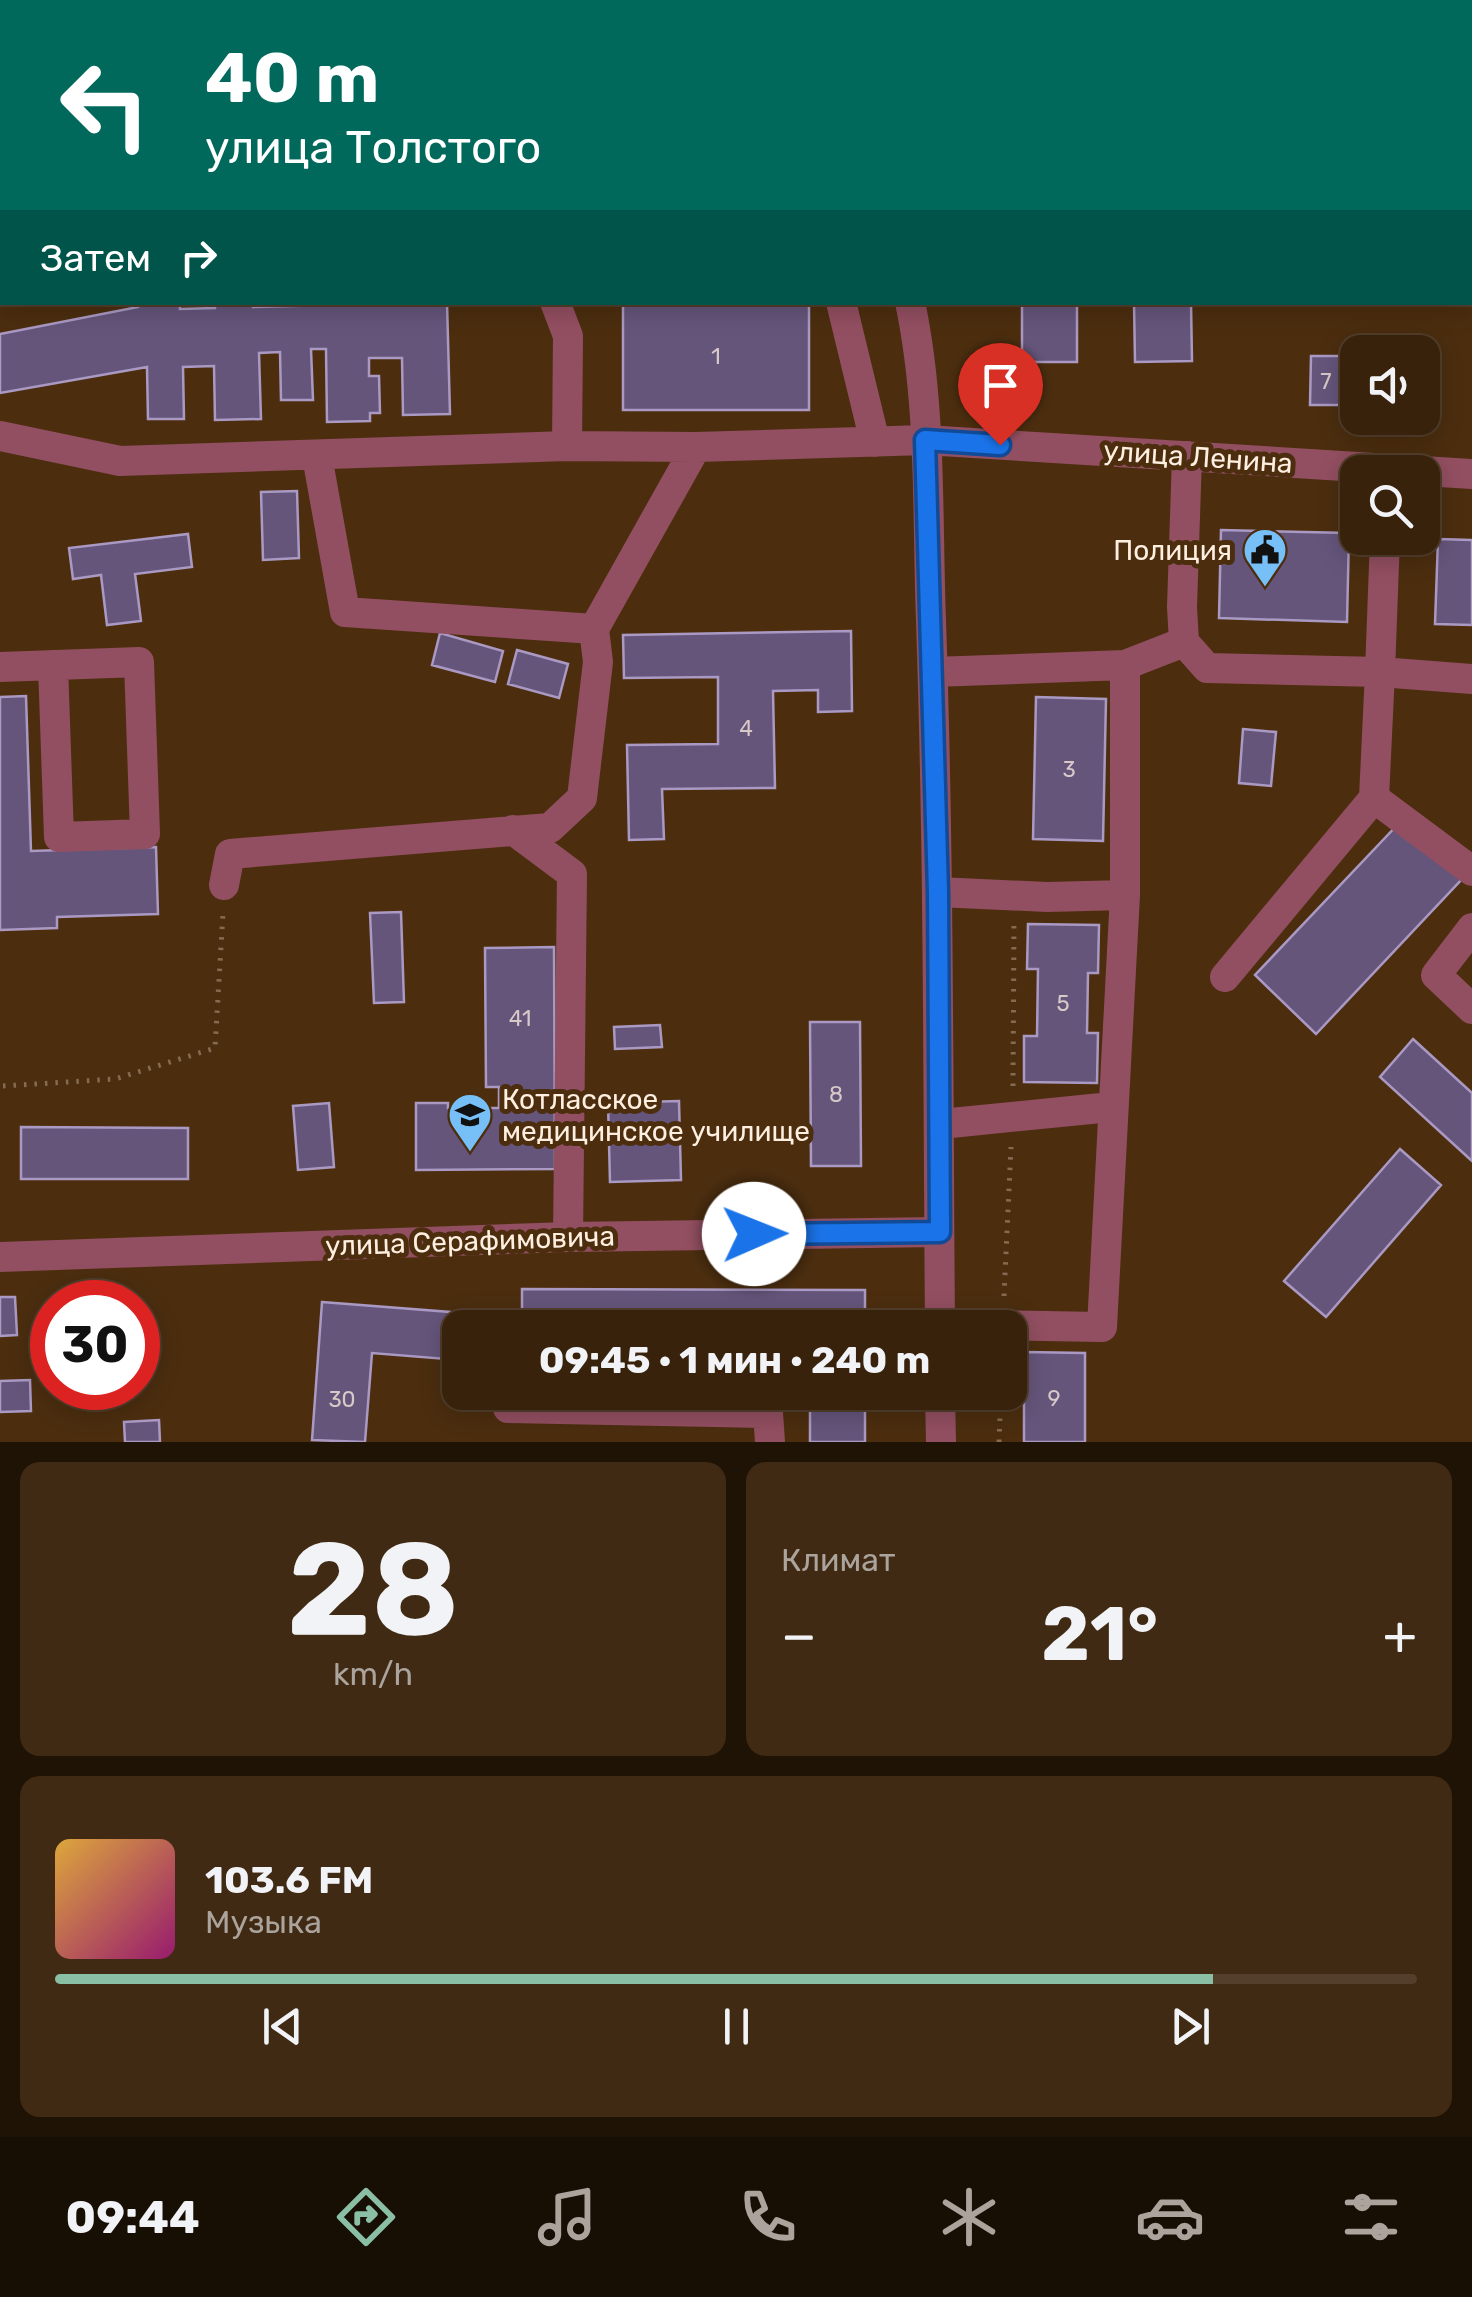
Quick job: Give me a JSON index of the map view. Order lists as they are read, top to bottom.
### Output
{
  "streets": {
    "street": ["улица Ленина", "улица Серафимовича"]
  },
  "places": {
    "public building": ["Полиция"],
    "school or university": ["Котласское медицинское училище"]
  },
  "house_numbers": [
    "1",
    "7",
    "4",
    "3",
    "5",
    "41",
    "8",
    "9",
    "30"
  ],
  "page": {
    "turn": ["40 m", "улица Толстого"],
    "then": "Затем",
    "limit": "30",
    "trip": "09:45 · 1 мин · 240 m",
    "tile": [
      ["28", "km/h"],
      "Климат"
    ],
    "heat": ["−", "21°", "+"],
    "song": ["103.6 FM", "Музыка"],
    "tabs": "09:44"
  }
}
